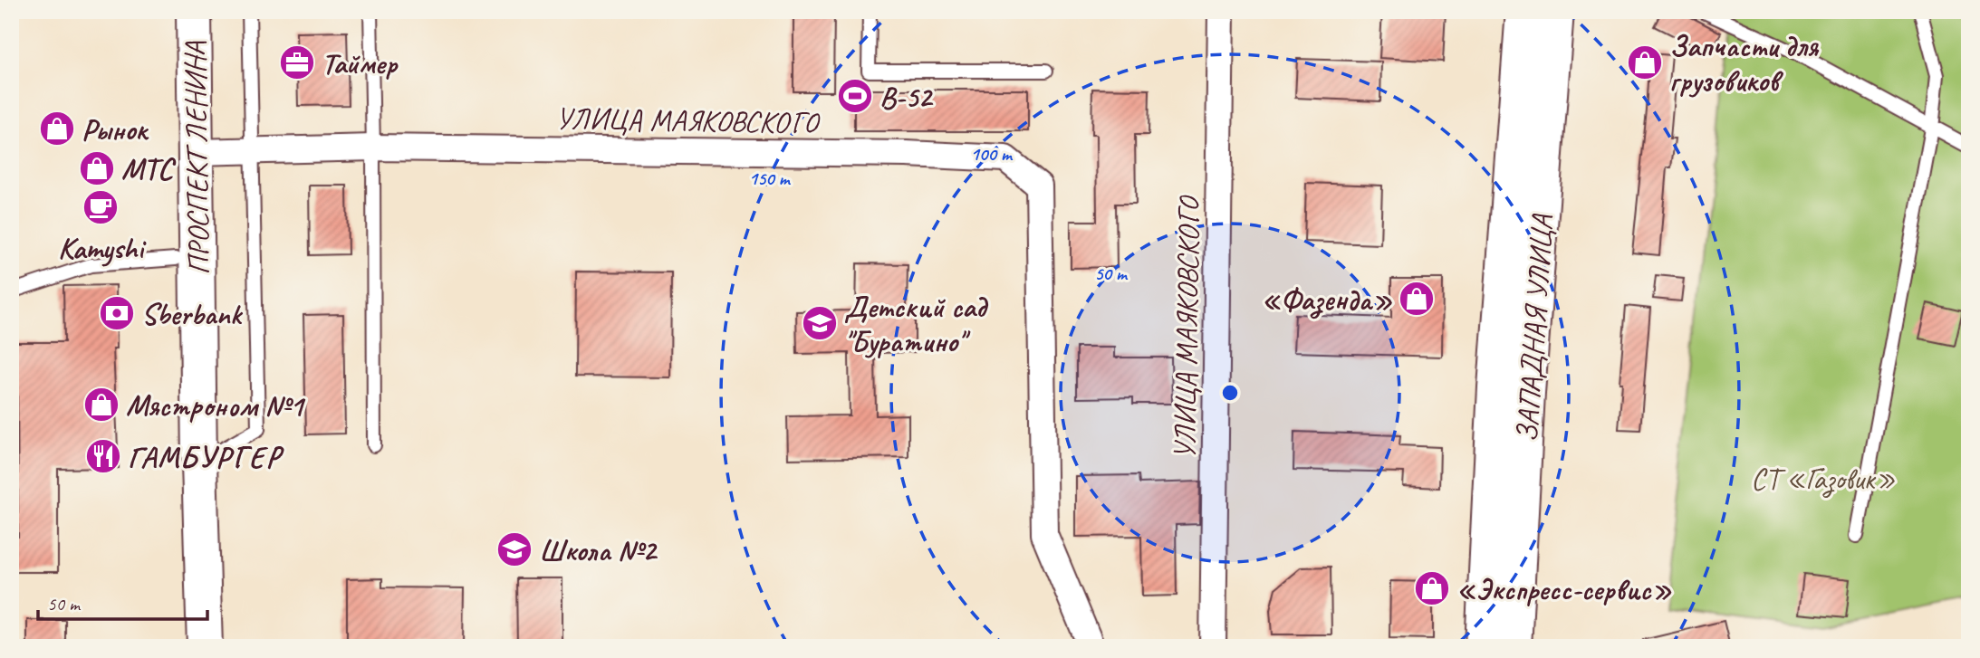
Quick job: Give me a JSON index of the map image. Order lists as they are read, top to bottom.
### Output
{
  "streets": {
    "main road": ["ПРОСПЕКТ ЛЕНИНА", "ЗАПАДНАЯ УЛИЦА"],
    "street": ["УЛИЦА МАЯКОВСКОГО"]
  },
  "crossings": [
    ["УЛИЦА МАЯКОВСКОГО", "ПРОСПЕКТ ЛЕНИНА"]
  ],
  "parks": ["СТ «Газовик»"],
  "places": {
    "office": ["Таймер"],
    "shop": [
      "Запчасти для грузовиков",
      "Рынок",
      "МТС",
      "«Фазенда»",
      "Мястроном №1",
      "«Экспресс-сервис»"
    ],
    "sports": ["В-52"],
    "cafe": ["Kamyshi"],
    "bank": ["Sberbank"],
    "school or university": ["Детский сад \"Буратино\"", "Школа №2"],
    "restaurant": ["ГАМБУРГЕР"]
  },
  "scale_bar": "50 m",
  "rings": ["100 m", "150 m", "50 m"]
}
